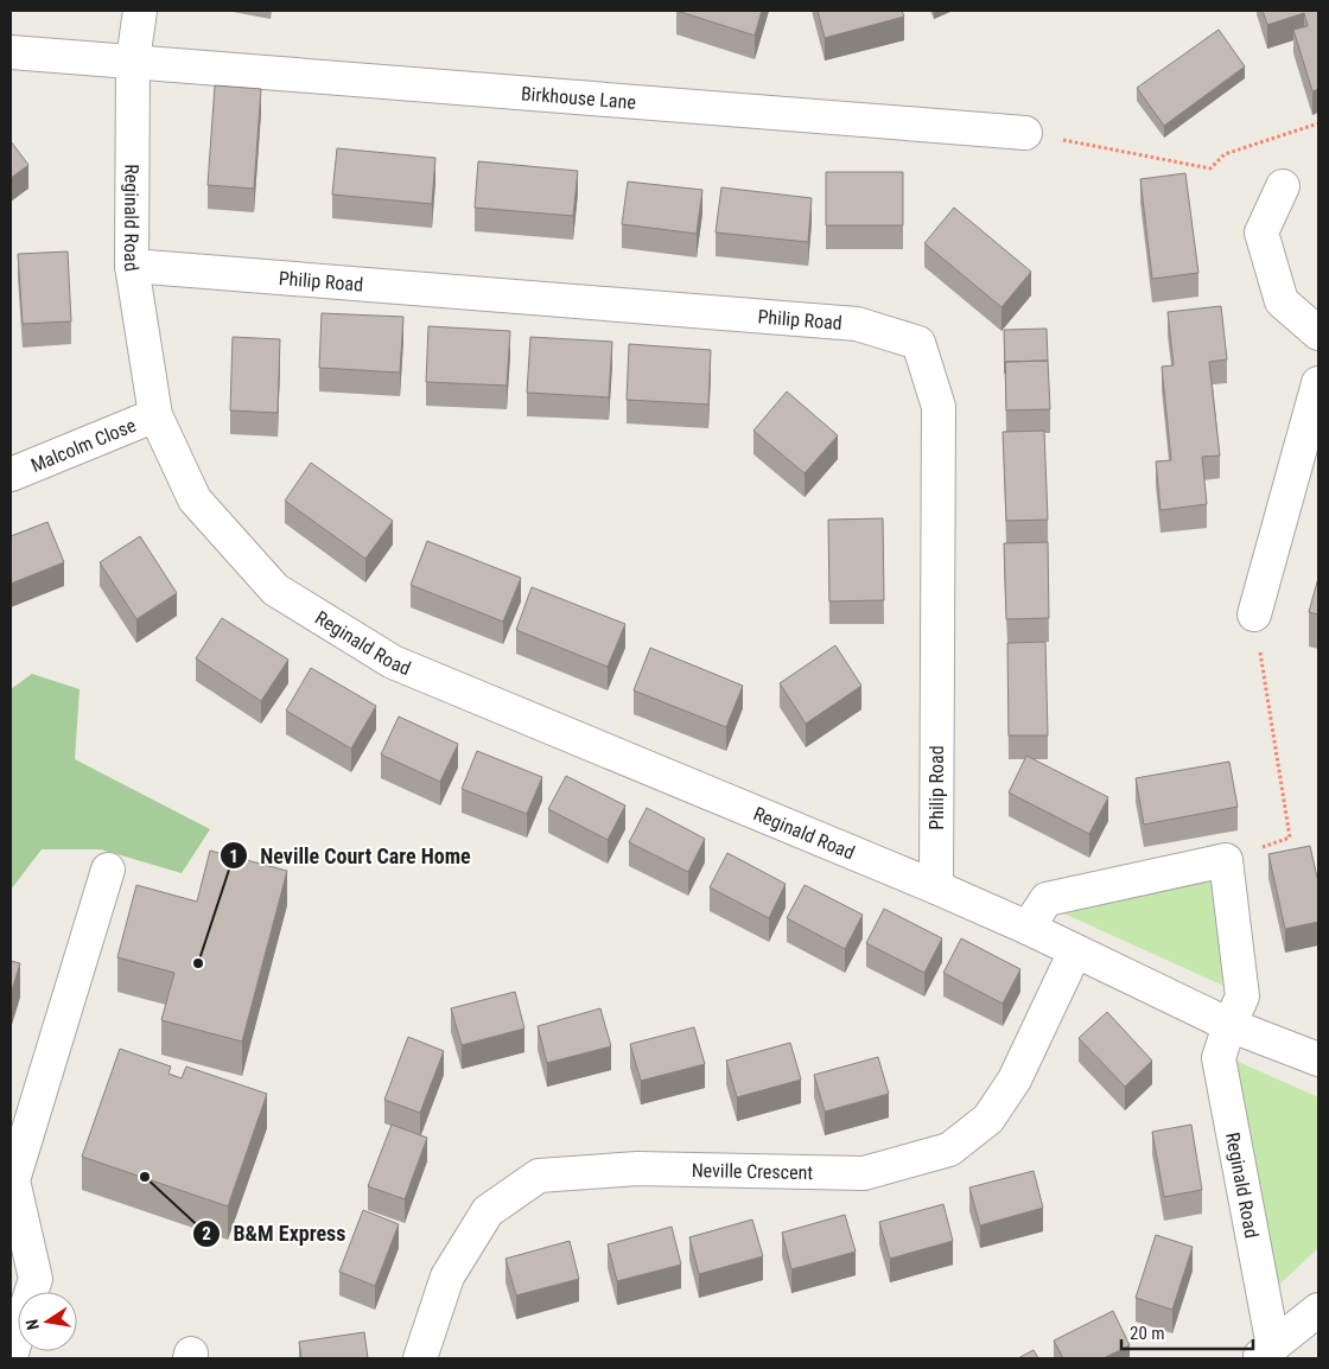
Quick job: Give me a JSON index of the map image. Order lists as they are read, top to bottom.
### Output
{
  "streets": {
    "street": [
      "Birkhouse Lane",
      "Reginald Road",
      "Philip Road",
      "Malcolm Close",
      "Neville Crescent"
    ]
  },
  "crossings": [
    ["Birkhouse Lane", "Reginald Road"],
    ["Reginald Road", "Philip Road"],
    ["Reginald Road", "Malcolm Close"],
    ["Reginald Road", "Neville Crescent"]
  ],
  "places": ["Neville Court Care Home", "B&M Express"],
  "scale_bar": "20 m",
  "north": "left"
}
